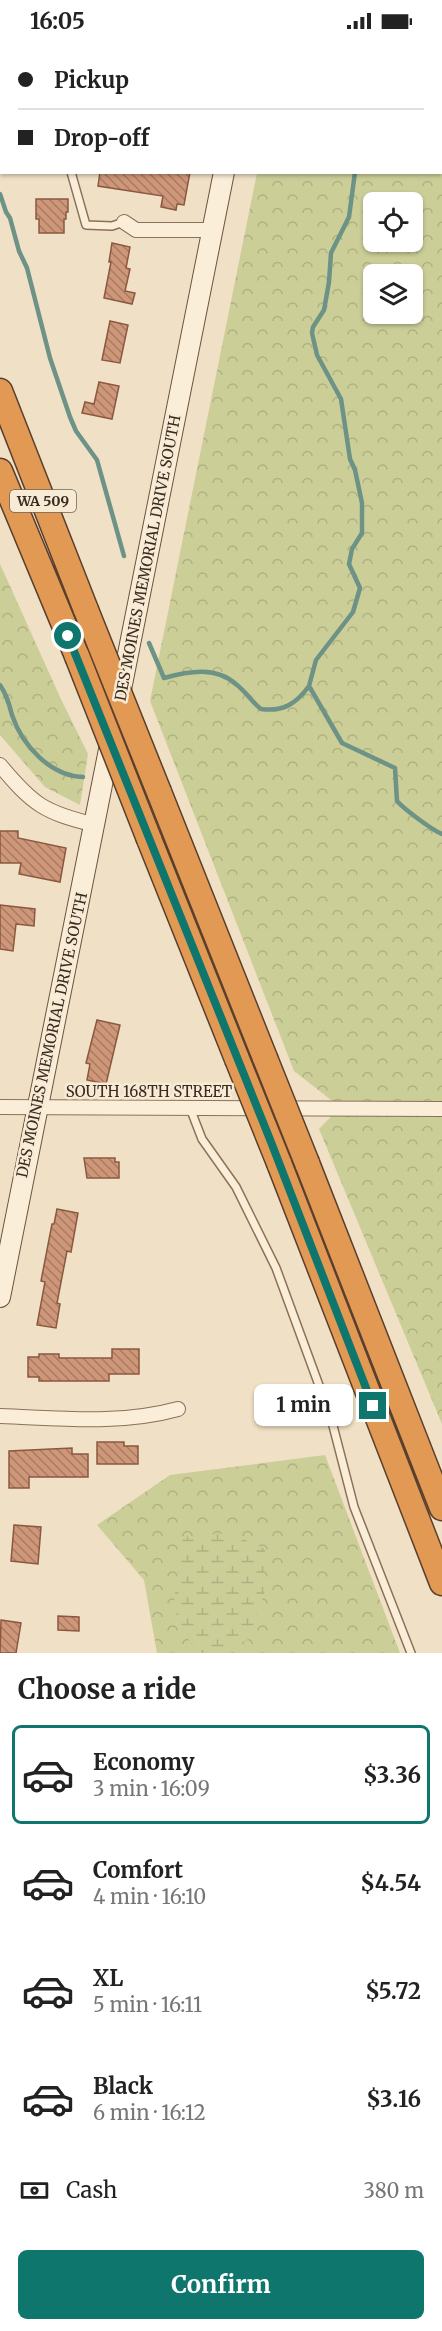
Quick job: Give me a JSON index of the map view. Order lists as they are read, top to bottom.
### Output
{
  "streets": {
    "highway": ["WA 509"],
    "main road": ["DES MOINES MEMORIAL DRIVE SOUTH"],
    "street": ["SOUTH 168TH STREET"]
  },
  "crossings": [
    ["DES MOINES MEMORIAL DRIVE SOUTH", "SOUTH 168TH STREET"]
  ],
  "page": {
    "status": "16:05",
    "banner": ["Pickup", "Drop-off"],
    "bubble": "1 min",
    "heading": "Choose a ride",
    "list": [
      {
        "name": "Economy",
        "note": "3 min · 16:09",
        "value": "$3.36"
      },
      {
        "name": "Comfort",
        "note": "4 min · 16:10",
        "value": "$4.54"
      },
      {
        "name": "XL",
        "note": "5 min · 16:11",
        "value": "$5.72"
      },
      {
        "name": "Black",
        "note": "6 min · 16:12",
        "value": "$3.16"
      }
    ],
    "pay": ["Cash", "380 m"],
    "buttons": "Confirm"
  }
}
